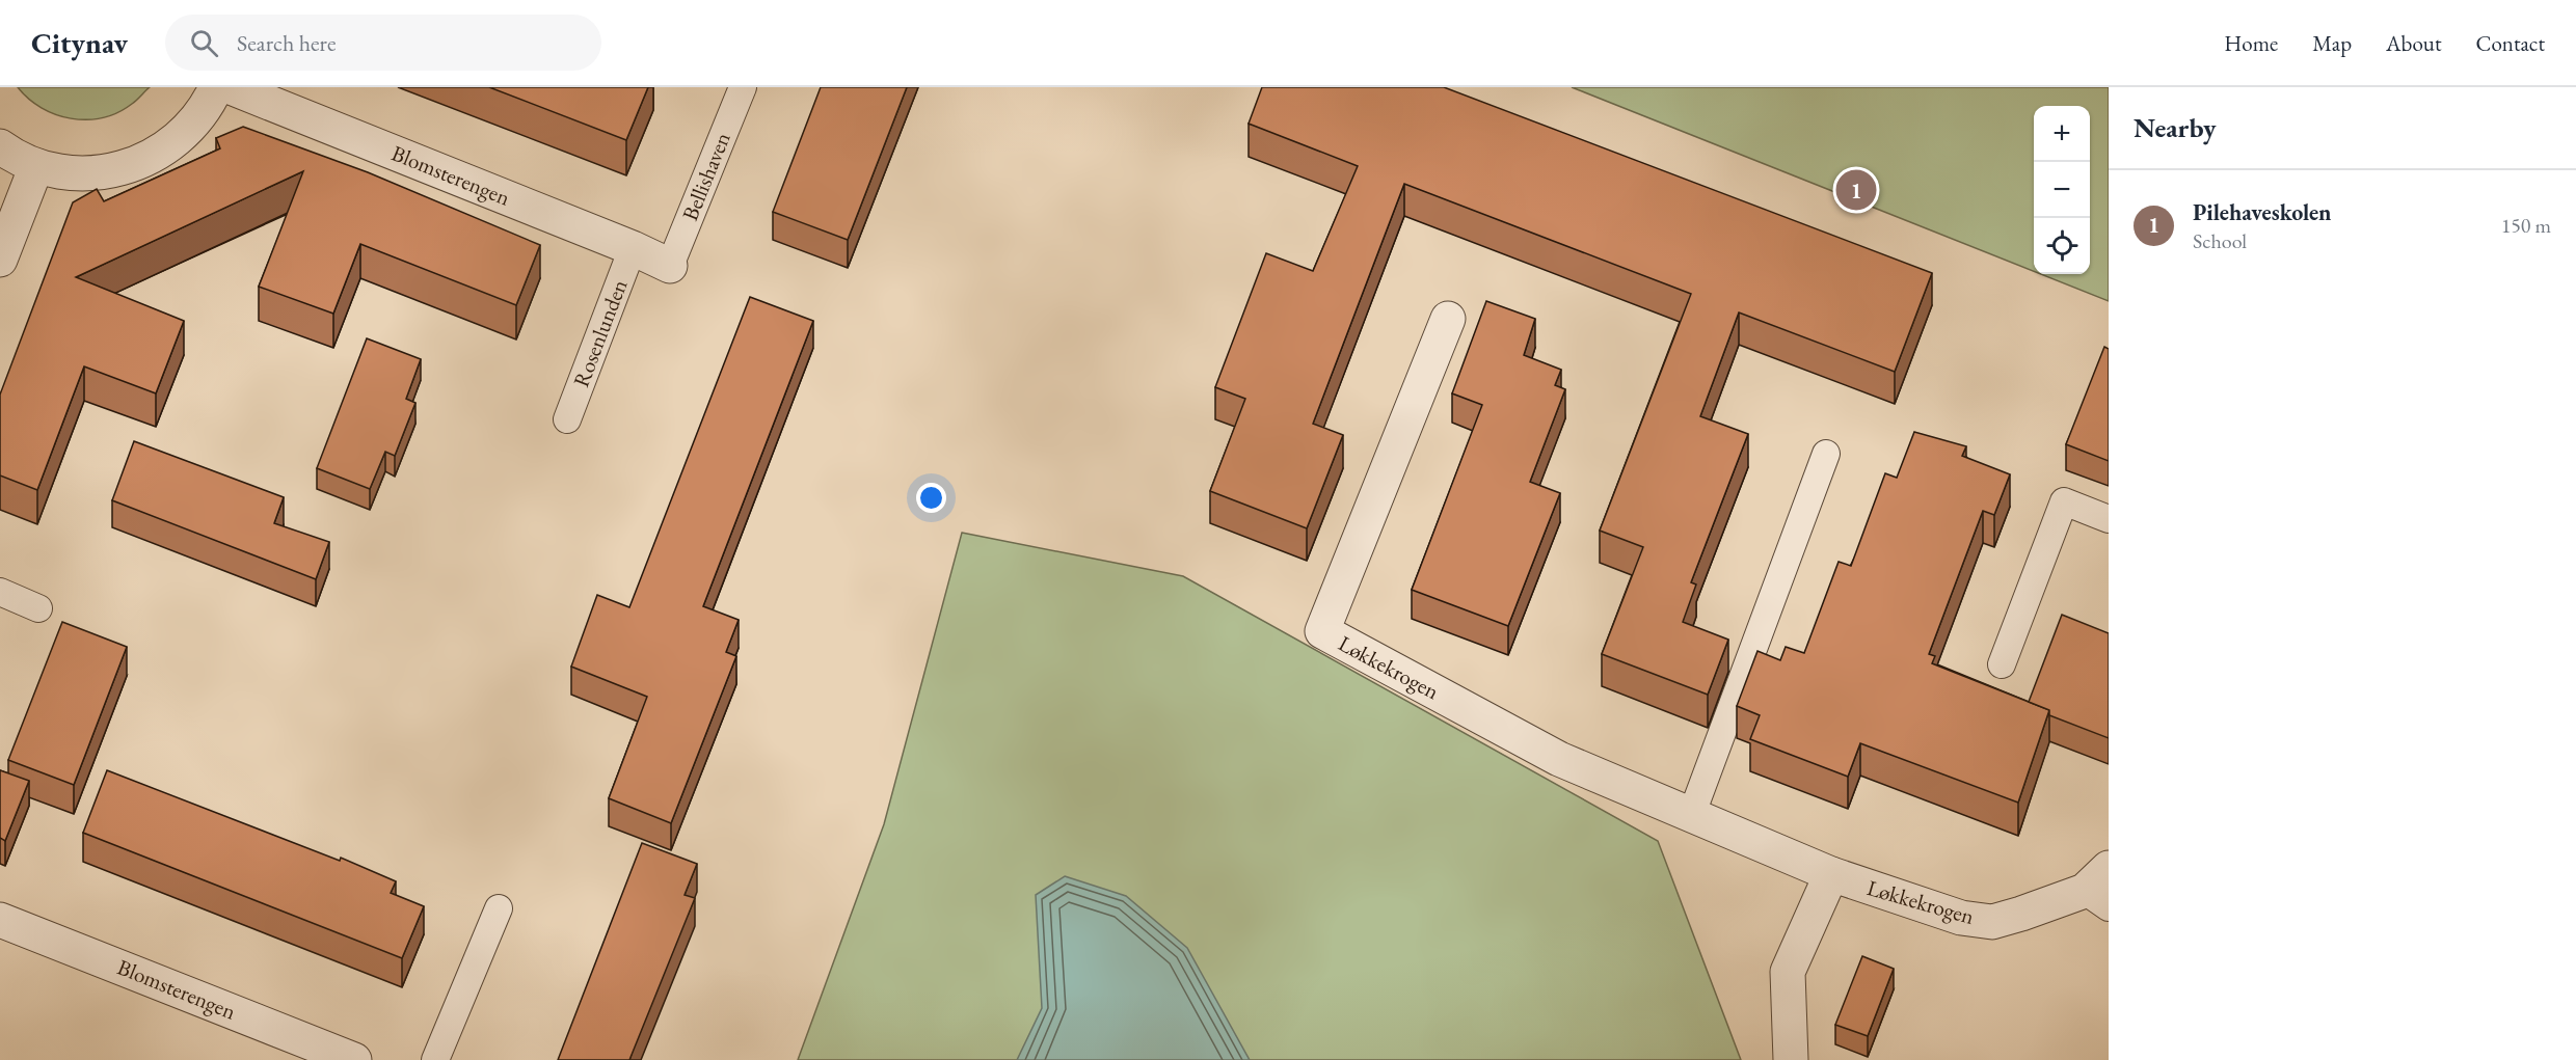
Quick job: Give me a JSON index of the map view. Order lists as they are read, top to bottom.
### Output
{
  "streets": {
    "street": ["Blomsterengen", "Løkkekrogen"],
    "lane": ["Bellishaven", "Rosenlunden"]
  },
  "crossings": [
    ["Blomsterengen", "Bellishaven"],
    ["Blomsterengen", "Rosenlunden"]
  ],
  "page": {
    "header": "Citynav",
    "search": "Search here",
    "nav": [
      "Home",
      "Map",
      "About",
      "Contact"
    ],
    "heading": "Nearby",
    "map_buttons": ["+", "−"],
    "pins": "1",
    "list": [
      {
        "mark": "1",
        "name": "Pilehaveskolen",
        "note": "School",
        "value": "150 m"
      }
    ]
  }
}
